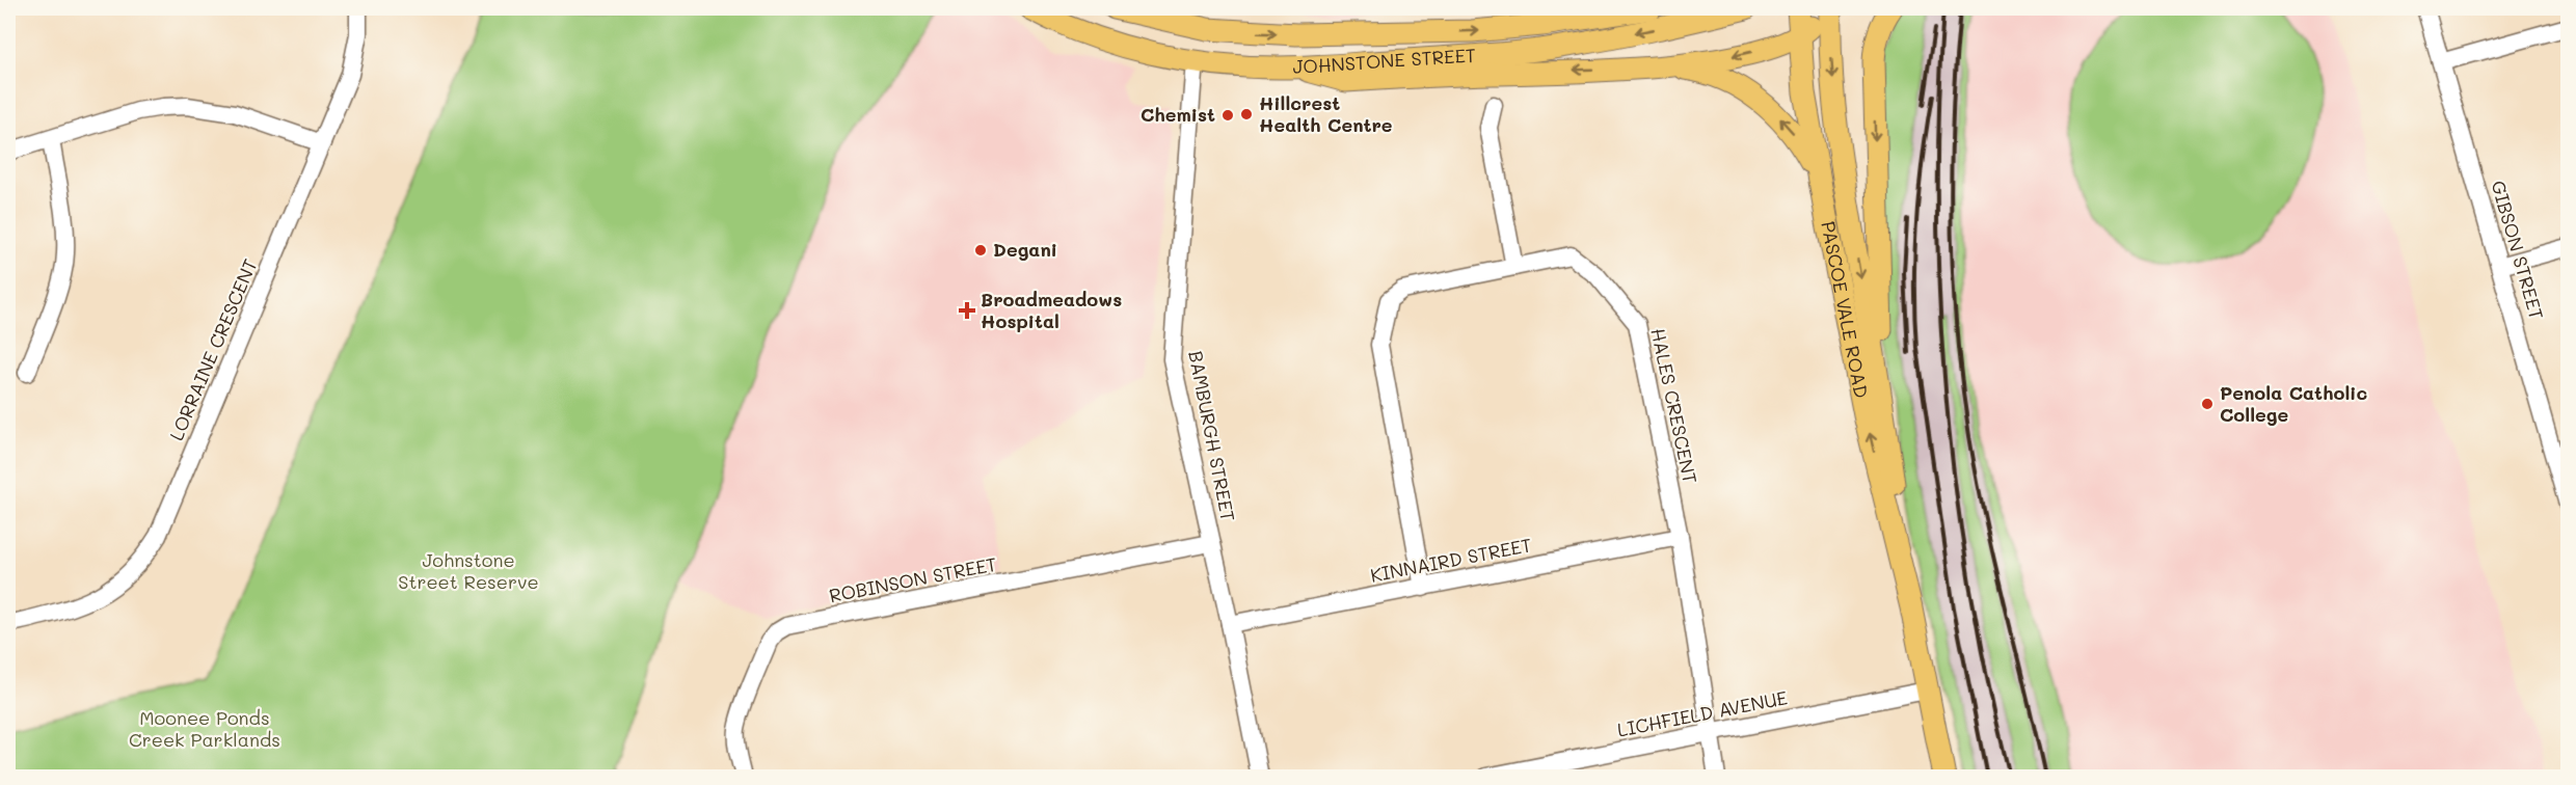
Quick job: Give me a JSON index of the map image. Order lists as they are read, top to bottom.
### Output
{
  "streets": {
    "main road": ["JOHNSTONE STREET", "PASCOE VALE ROAD"],
    "street": [
      "GIBSON STREET",
      "LORRAINE CRESCENT",
      "HALES CRESCENT",
      "BAMBURGH STREET",
      "KINNAIRD STREET",
      "ROBINSON STREET",
      "LICHFIELD AVENUE"
    ]
  },
  "crossings": [
    ["JOHNSTONE STREET", "BAMBURGH STREET"],
    ["PASCOE VALE ROAD", "LICHFIELD AVENUE"],
    ["HALES CRESCENT", "KINNAIRD STREET"],
    ["HALES CRESCENT", "LICHFIELD AVENUE"],
    ["BAMBURGH STREET", "KINNAIRD STREET"],
    ["BAMBURGH STREET", "ROBINSON STREET"]
  ],
  "parks": ["Johnstone Street Reserve", "Moonee Ponds Creek Parklands"],
  "places": {
    "other": [
      "Hillcrest Health Centre",
      "Chemist",
      "Degani",
      "Penola Catholic College"
    ],
    "health": ["Broadmeadows Hospital"]
  }
}
